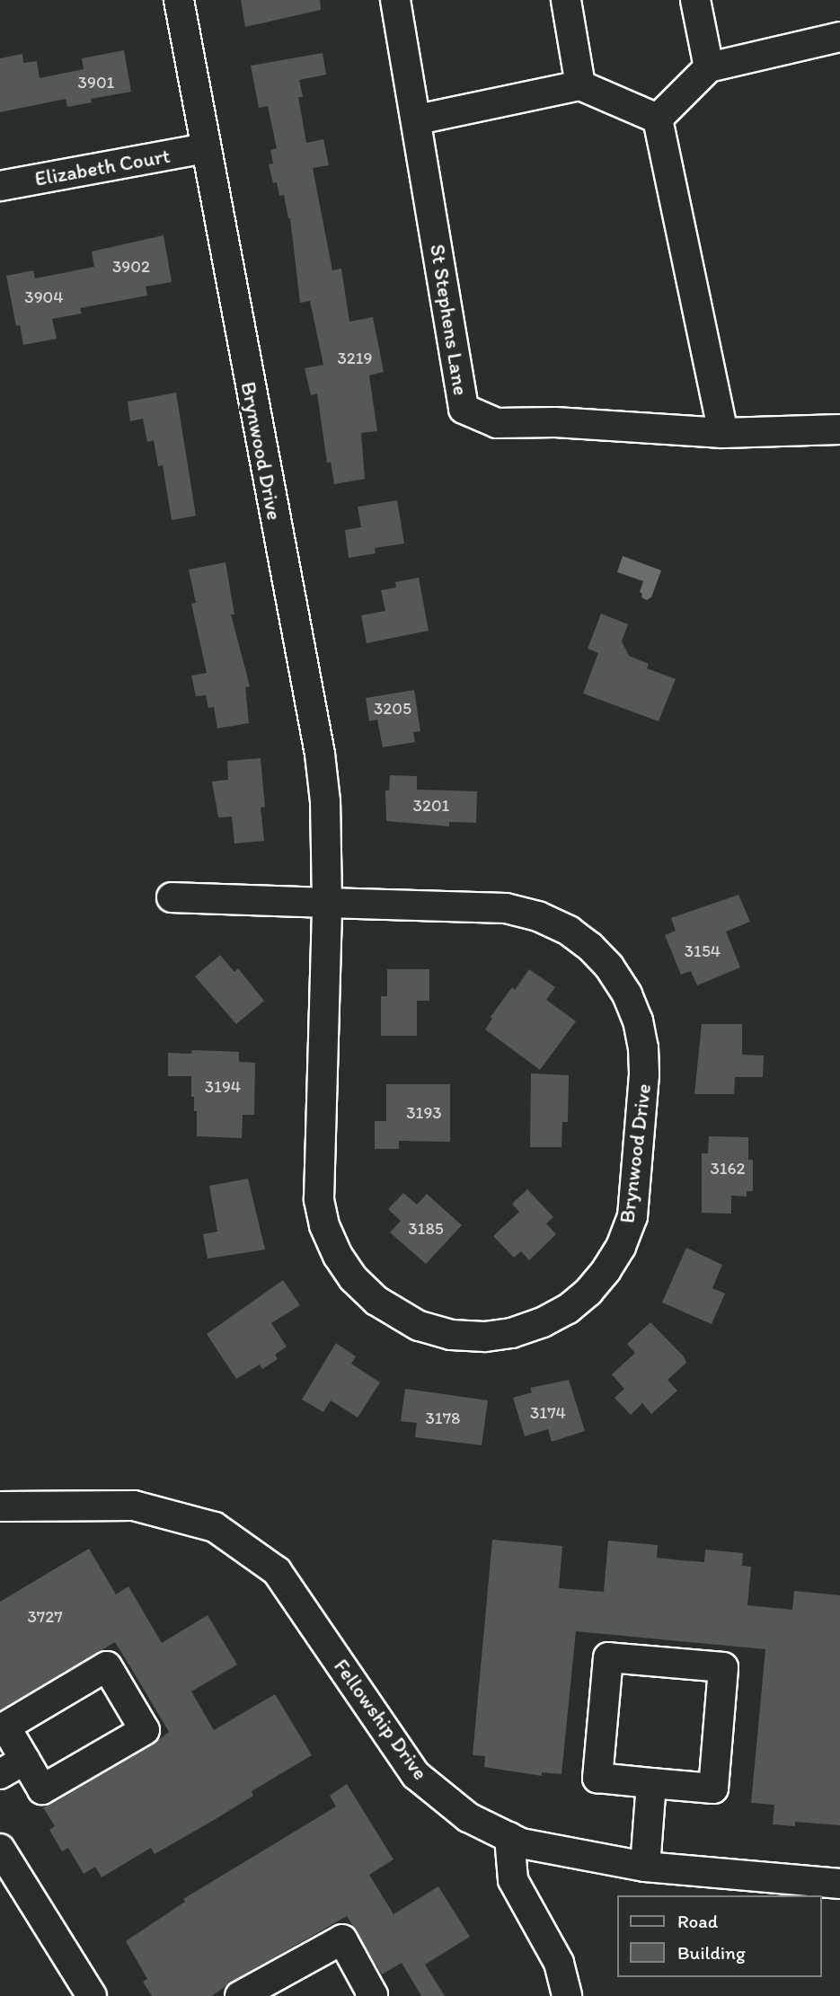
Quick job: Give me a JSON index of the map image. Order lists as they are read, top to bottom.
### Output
{
  "streets": {
    "street": [
      "Elizabeth Court",
      "St Stephens Lane",
      "Brynwood Drive",
      "Fellowship Drive"
    ]
  },
  "crossings": [
    ["Elizabeth Court", "Brynwood Drive"]
  ],
  "house_numbers": [
    "3901",
    "3902",
    "3904",
    "3219",
    "3205",
    "3201",
    "3154",
    "3194",
    "3193",
    "3162",
    "3185",
    "3174",
    "3178",
    "3727"
  ],
  "legend": ["Road", "Building"]
}
